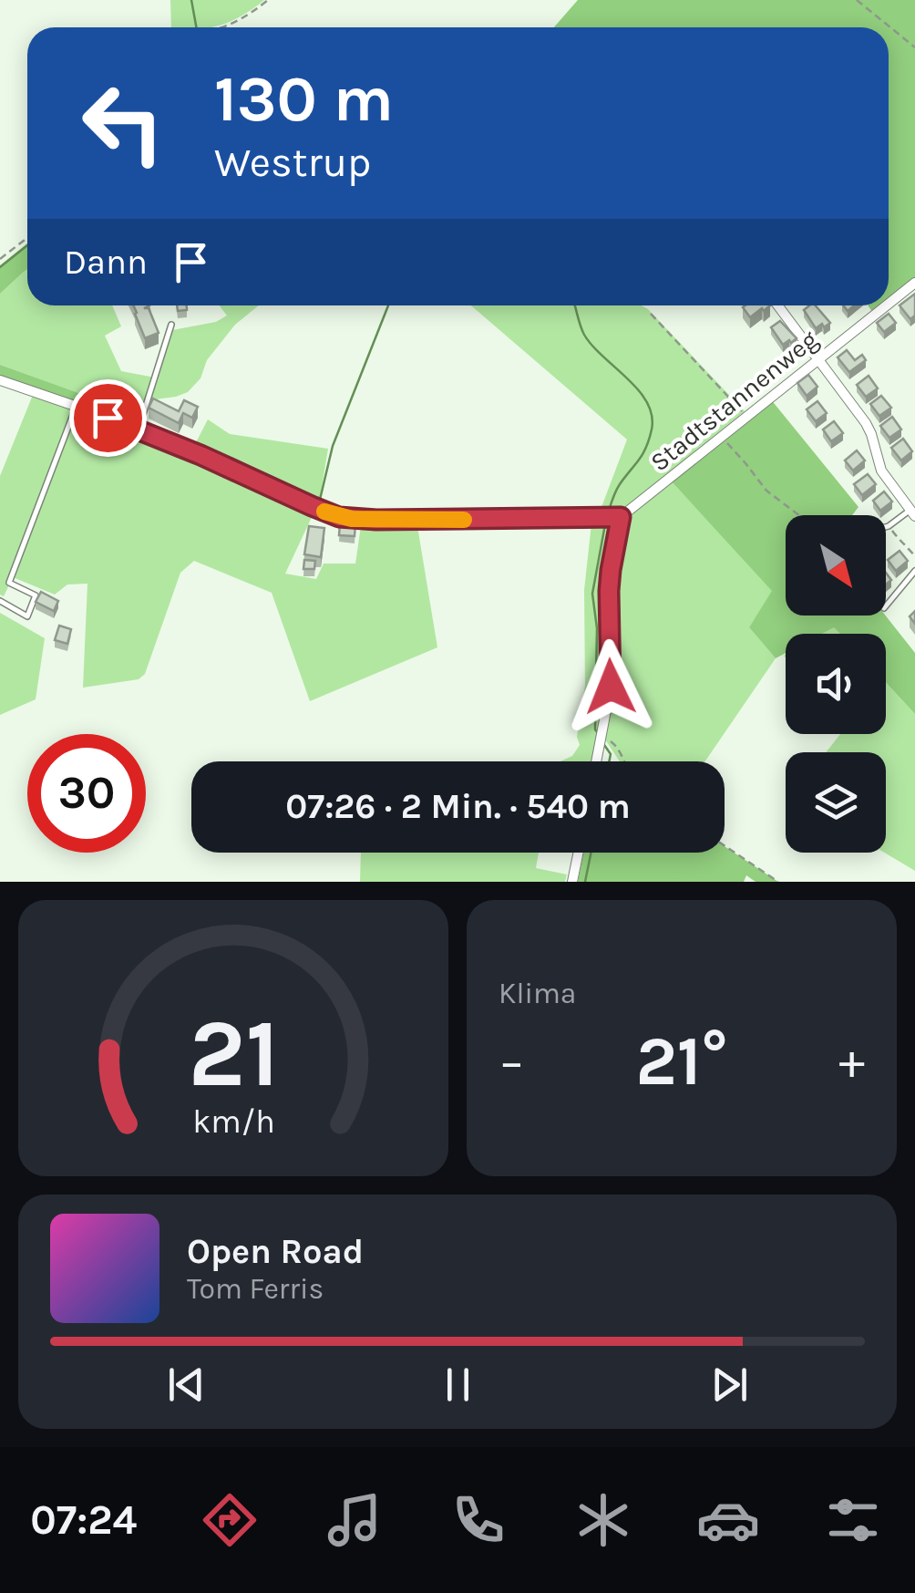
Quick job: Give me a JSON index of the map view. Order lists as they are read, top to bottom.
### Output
{
  "streets": {
    "street": ["Stadtstannenweg"]
  },
  "north": "bottom right",
  "page": {
    "turn": ["130 m", "Westrup"],
    "then": "Dann",
    "limit": "30",
    "trip": "07:26 · 2 Min. · 540 m",
    "tile": "Klima",
    "heat": ["−", "21°", "+"],
    "song": ["Open Road", "Tom Ferris"],
    "tabs": "07:24",
    "gauge": ["21", "km/h"]
  }
}
